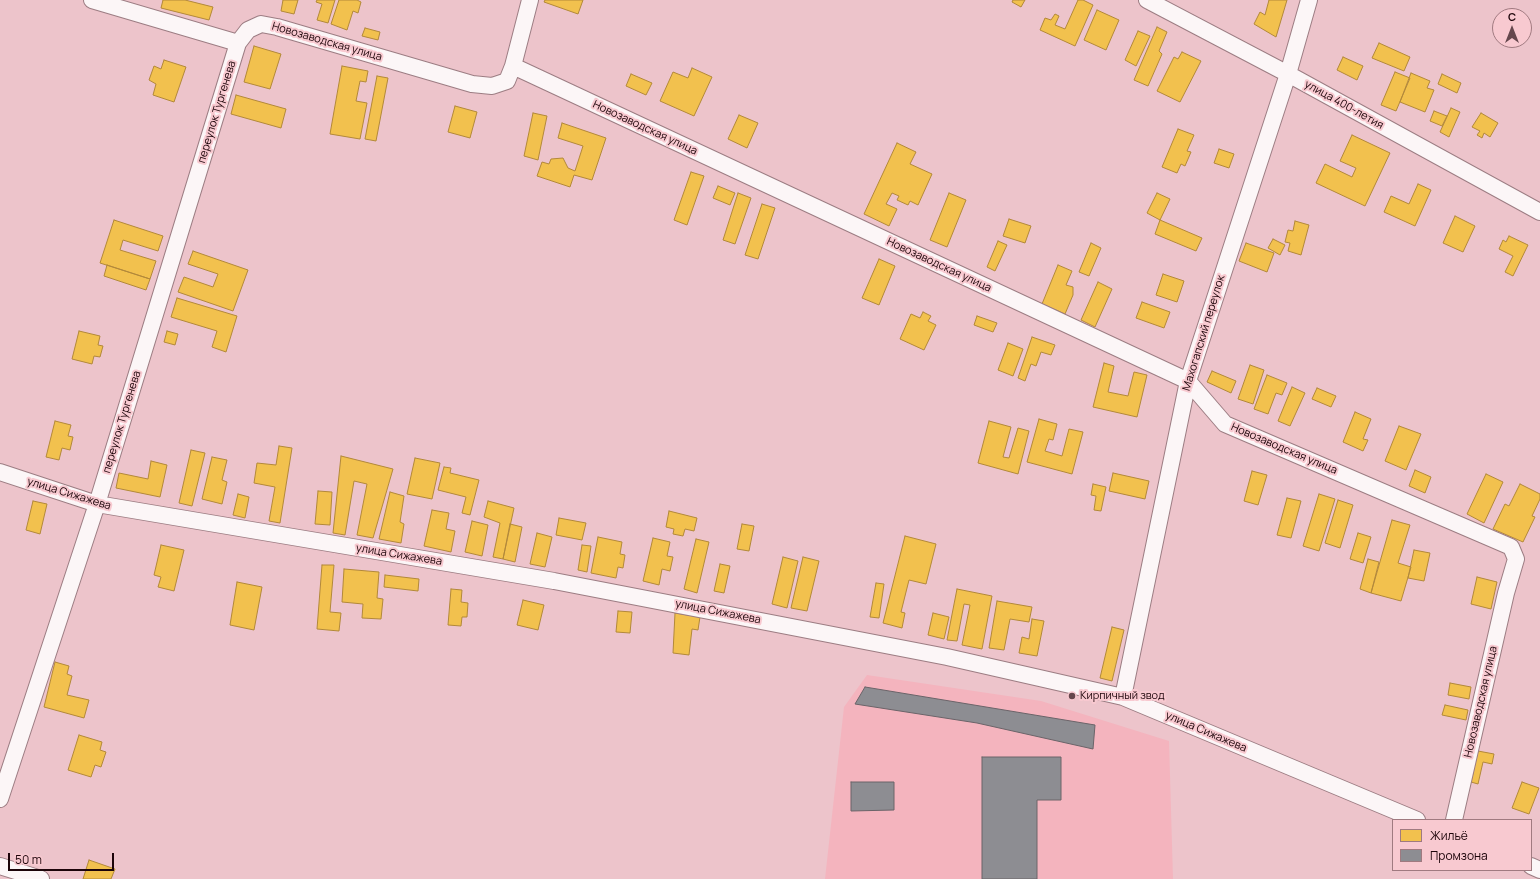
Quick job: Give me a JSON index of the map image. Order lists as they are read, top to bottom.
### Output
{
  "streets": {
    "street": [
      "Новозаводская улица",
      "улица 400-летия",
      "переулок Тургенева",
      "Махогапский переулок",
      "улица Сижажева"
    ]
  },
  "crossings": [
    ["Новозаводская улица", "переулок Тургенева"],
    ["Новозаводская улица", "Махогапский переулок"],
    ["улица 400-летия", "Махогапский переулок"],
    ["переулок Тургенева", "улица Сижажева"],
    ["Махогапский переулок", "улица Сижажева"]
  ],
  "places": ["Кирпичный звод"],
  "legend": ["Жильё", "Промзона"],
  "scale_bar": "50 m",
  "north": "top"
}
